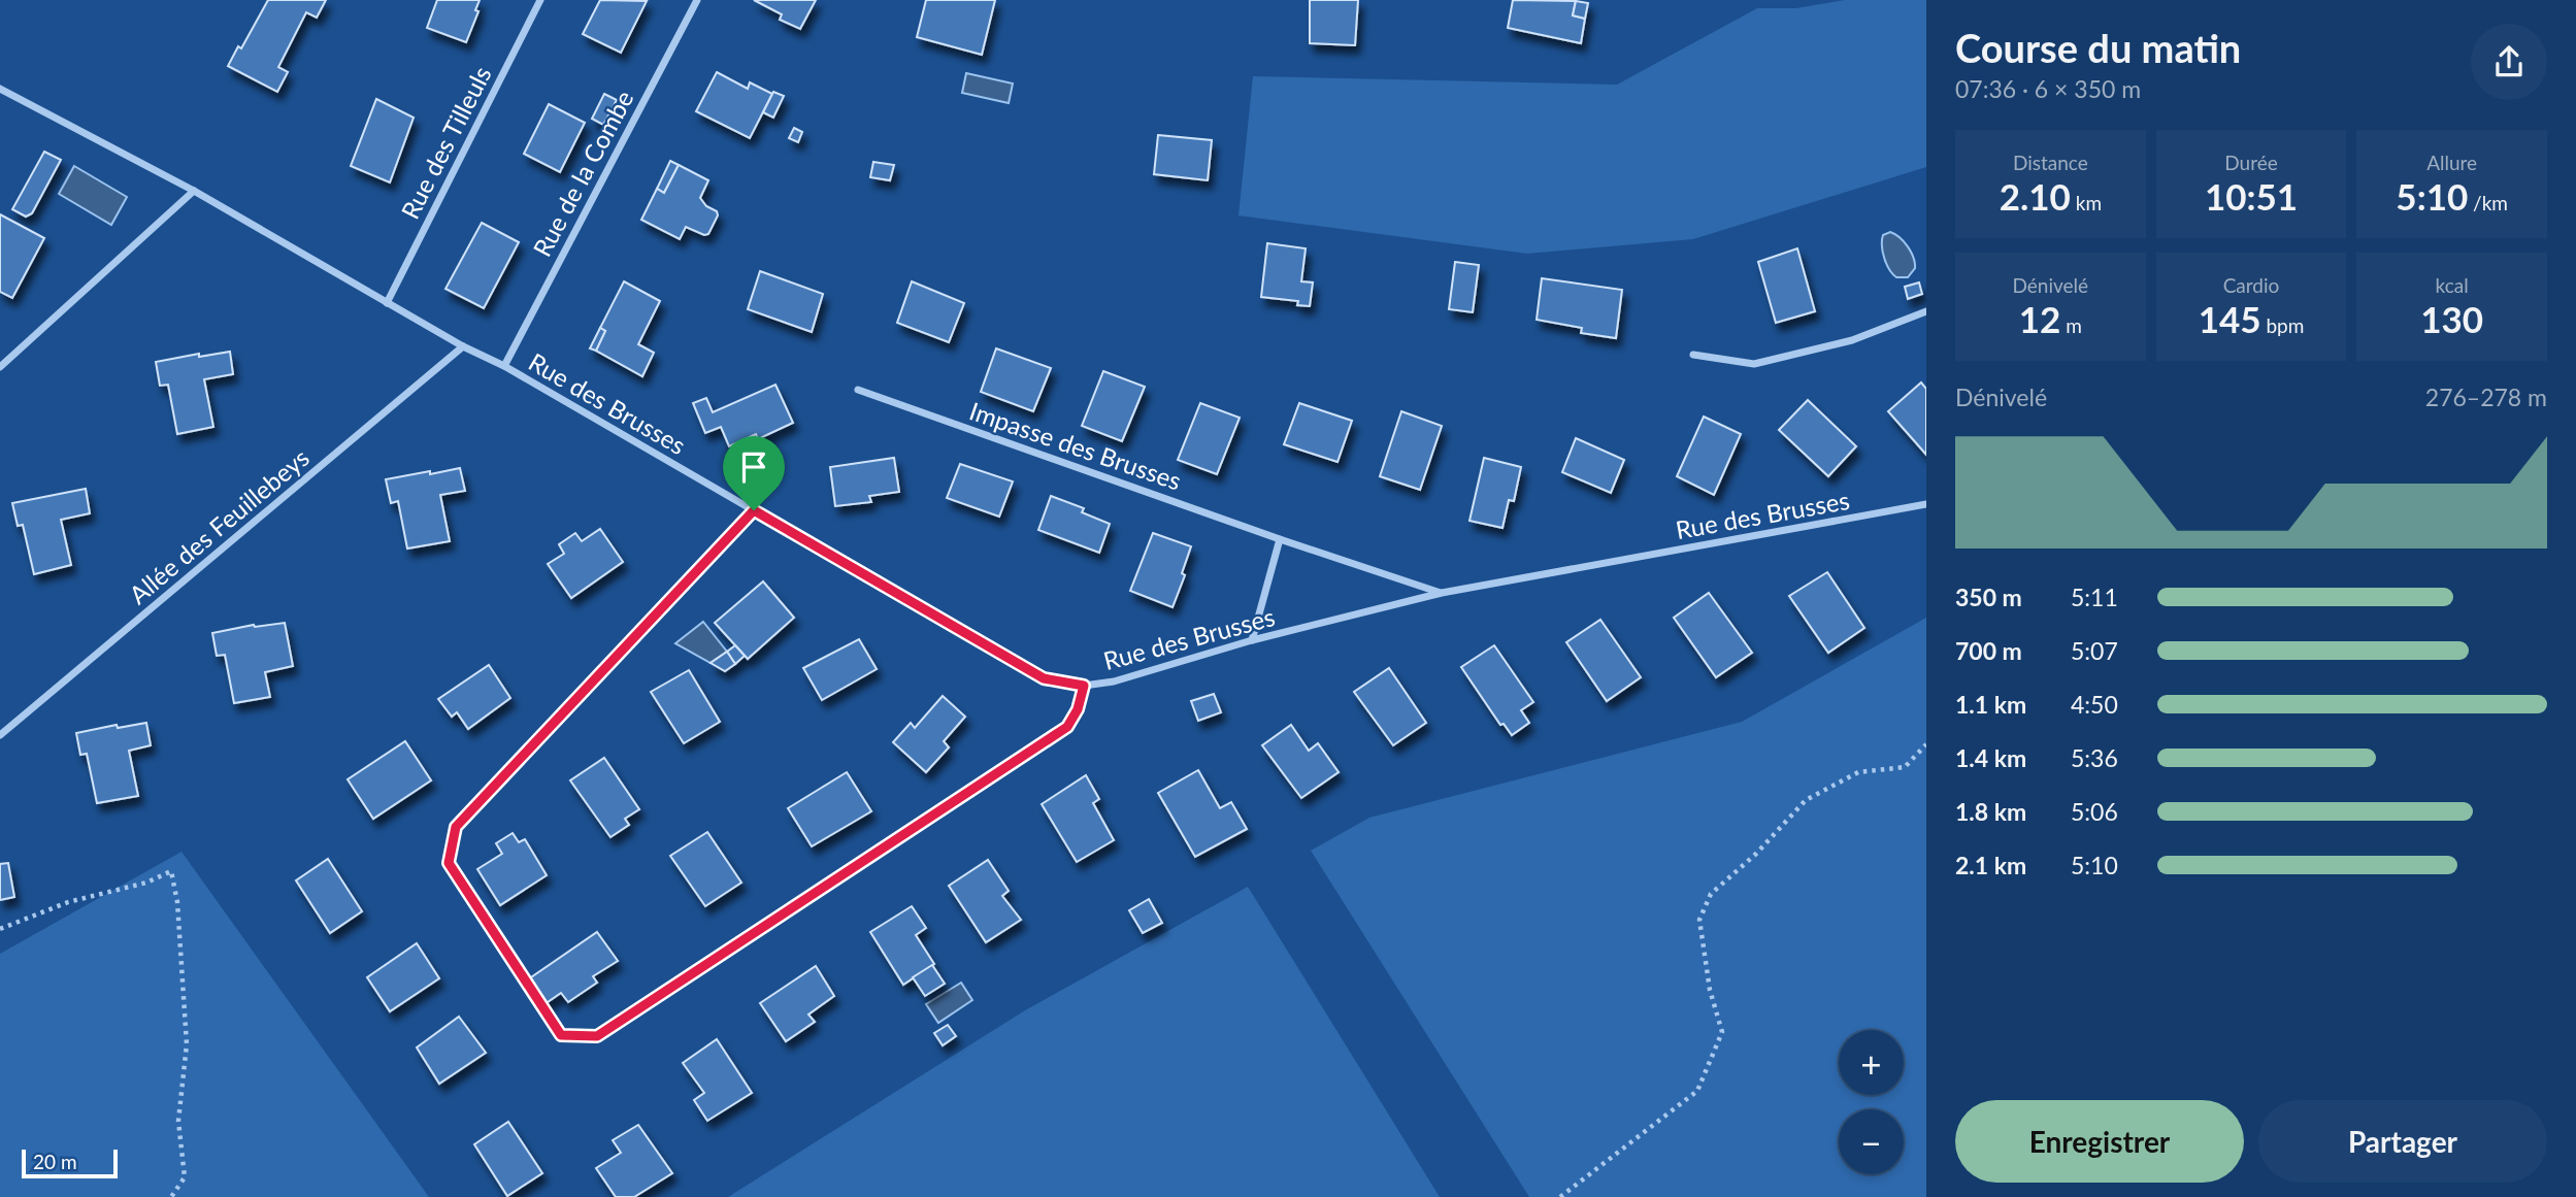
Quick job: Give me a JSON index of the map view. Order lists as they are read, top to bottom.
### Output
{
  "streets": {
    "street": [
      "Rue des Tilleuls",
      "Rue de la Combe",
      "Rue des Brusses",
      "Impasse des Brusses",
      "Allée des Feuillebeys"
    ]
  },
  "crossings": [
    ["Rue des Tilleuls", "Rue des Brusses"],
    ["Rue de la Combe", "Rue des Brusses"],
    ["Rue des Brusses", "Impasse des Brusses"],
    ["Rue des Brusses", "Allée des Feuillebeys"]
  ],
  "scale_bar": "20 m",
  "page": {
    "heading": ["Course du matin", "07:36 · 6 × 350 m"],
    "stats": [
      ["Distance", "2.10 km"],
      ["Durée", "10:51"],
      ["Allure", "5:10 /km"],
      ["Dénivelé", "12 m"],
      ["Cardio", "145 bpm"],
      ["kcal", "130"]
    ],
    "chart": ["Dénivelé", "276–278 m"],
    "list": [
      {
        "name": "350 m",
        "note": "5:11"
      },
      {
        "name": "700 m",
        "note": "5:07"
      },
      {
        "name": "1.1 km",
        "note": "4:50"
      },
      {
        "name": "1.4 km",
        "note": "5:36"
      },
      {
        "name": "1.8 km",
        "note": "5:06"
      },
      {
        "name": "2.1 km",
        "note": "5:10"
      }
    ],
    "map_buttons": ["+", "−"],
    "buttons": ["Enregistrer", "Partager"],
    "scale": "20 m"
  }
}
